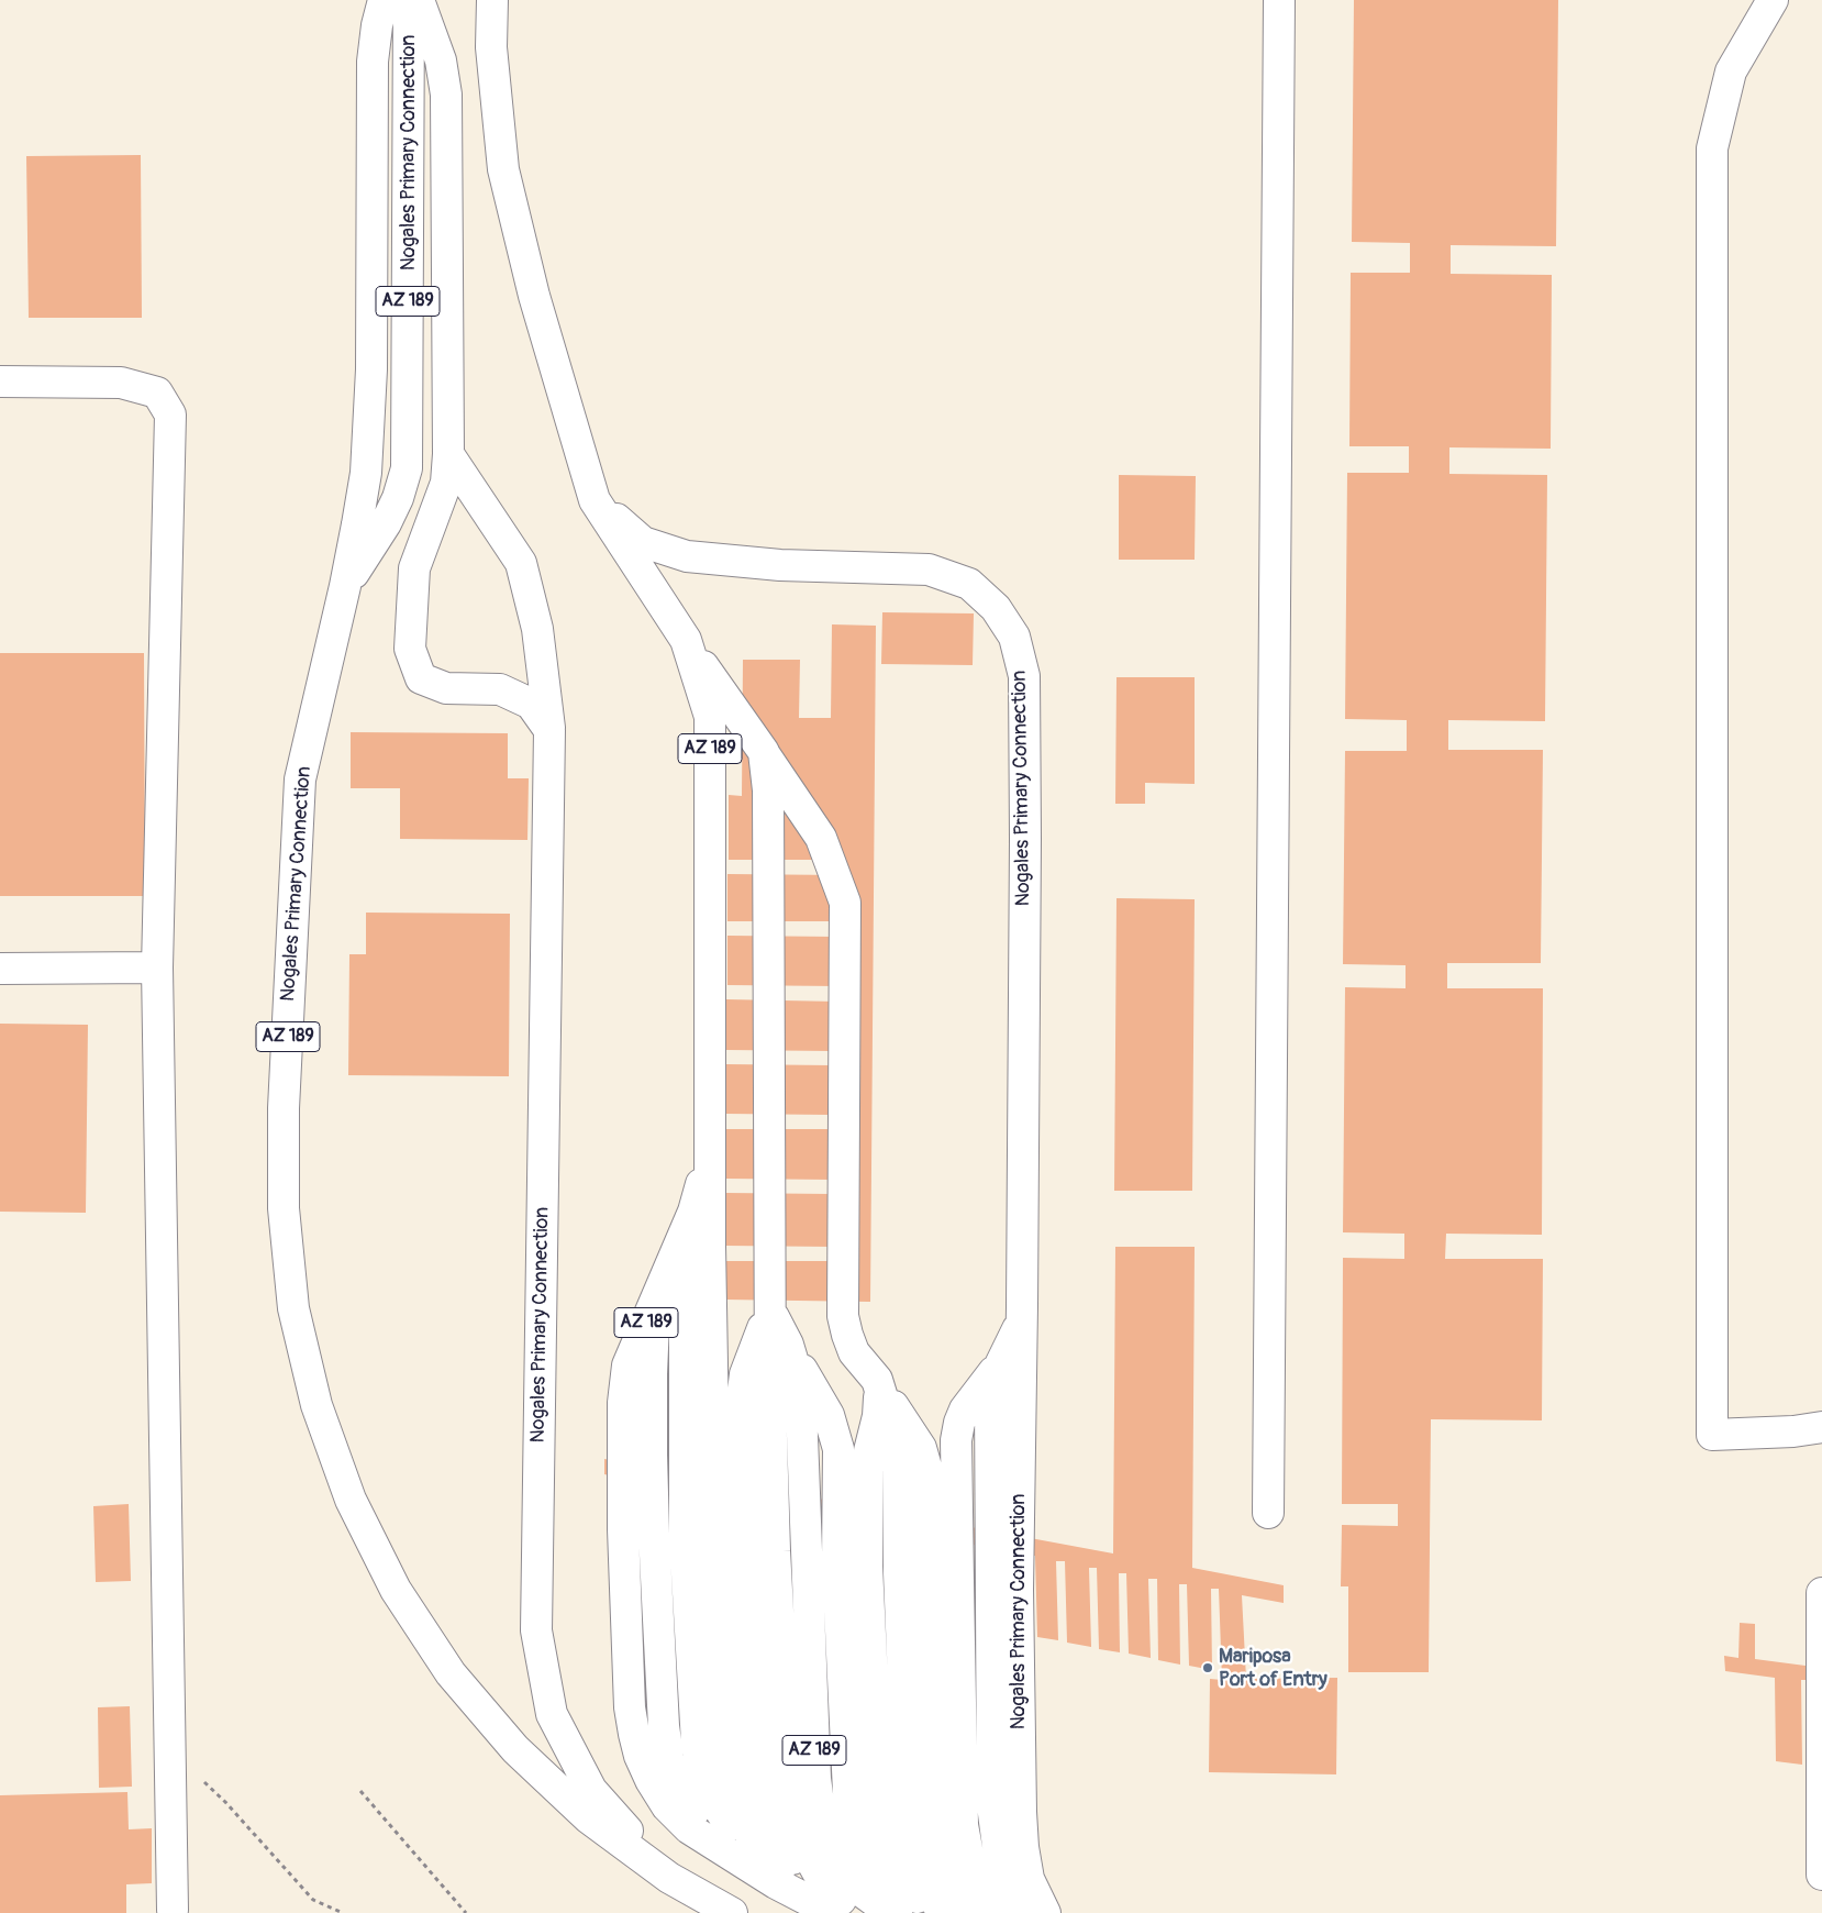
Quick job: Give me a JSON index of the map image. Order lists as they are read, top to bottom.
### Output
{
  "streets": {
    "main road": ["Nogales Primary Connection", "AZ 189"]
  },
  "crossings": [
    ["Nogales Primary Connection", "AZ 189"]
  ],
  "places": ["Mariposa Port of Entry"]
}
